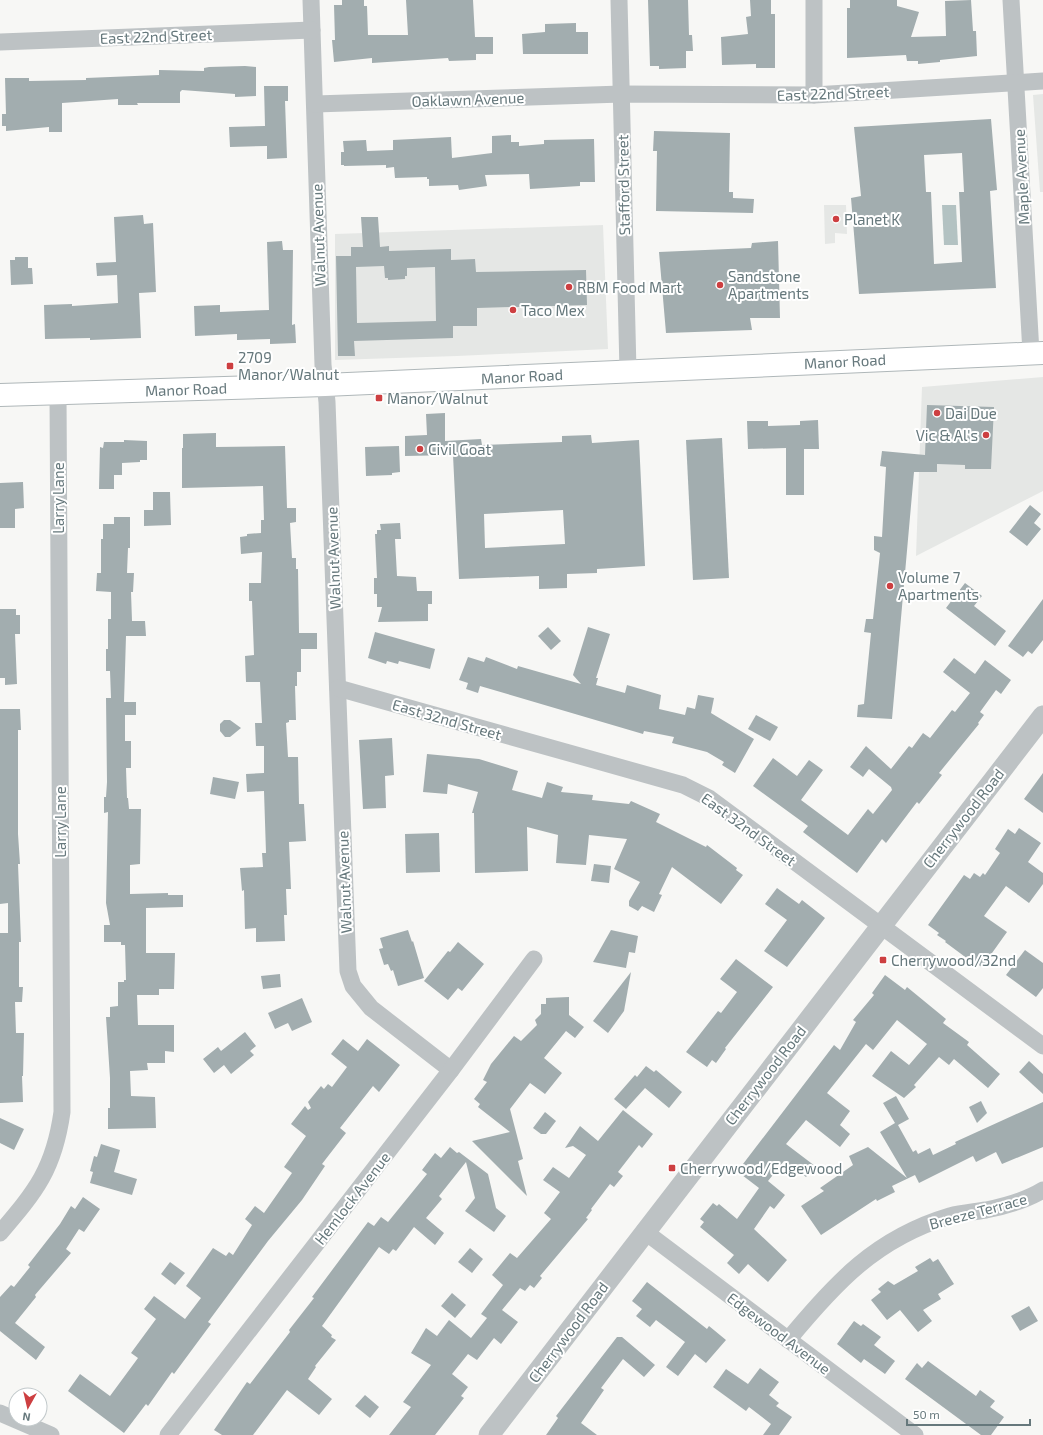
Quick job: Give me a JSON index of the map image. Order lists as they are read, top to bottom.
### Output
{
  "streets": {
    "main road": ["Manor Road"],
    "street": [
      "East 22nd Street",
      "Oaklawn Avenue",
      "Maple Avenue",
      "Stafford Street",
      "Walnut Avenue",
      "Larry Lane",
      "East 32nd Street",
      "Cherrywood Road",
      "Hemlock Avenue",
      "Breeze Terrace",
      "Edgewood Avenue"
    ]
  },
  "crossings": [
    ["East 22nd Street", "Oaklawn Avenue"],
    ["East 22nd Street", "Maple Avenue"],
    ["East 22nd Street", "Stafford Street"],
    ["East 22nd Street", "Walnut Avenue"],
    ["Oaklawn Avenue", "Stafford Street"],
    ["Oaklawn Avenue", "Walnut Avenue"],
    ["Maple Avenue", "Manor Road"],
    ["Stafford Street", "Manor Road"],
    ["Walnut Avenue", "Manor Road"],
    ["Walnut Avenue", "East 32nd Street"],
    ["Walnut Avenue", "Hemlock Avenue"],
    ["Manor Road", "Larry Lane"],
    ["East 32nd Street", "Cherrywood Road"],
    ["Cherrywood Road", "Edgewood Avenue"],
    ["Breeze Terrace", "Edgewood Avenue"]
  ],
  "places": {
    "other": [
      "Planet K",
      "Sandstone Apartments",
      "RBM Food Mart",
      "Taco Mex",
      "Dai Due",
      "Vic & Al's",
      "Civil Goat",
      "Volume 7 Apartments"
    ],
    "transit": [
      "2709 Manor/Walnut",
      "Manor/Walnut",
      "Cherrywood/32nd",
      "Cherrywood/Edgewood"
    ]
  },
  "scale_bar": "50 m",
  "north": "bottom"
}
